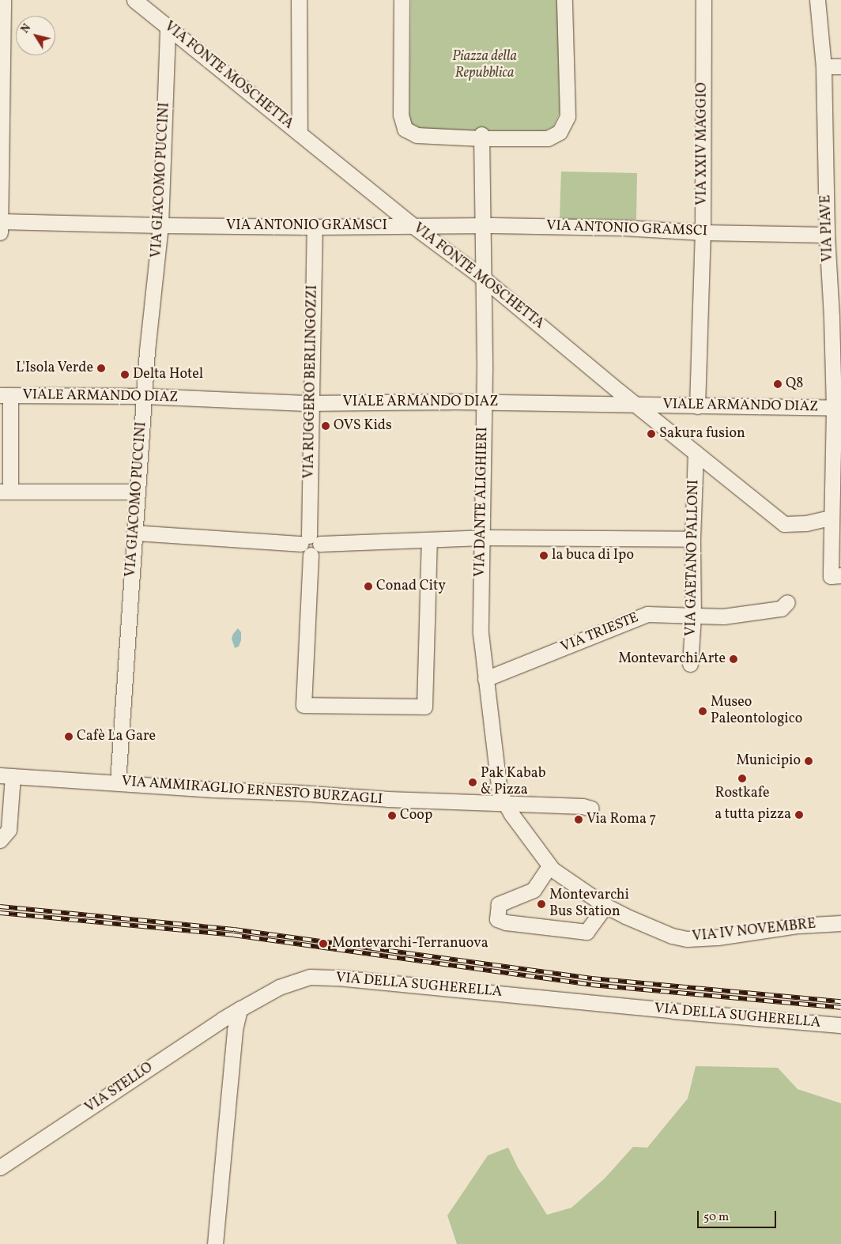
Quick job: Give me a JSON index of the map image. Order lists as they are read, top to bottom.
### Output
{
  "streets": {
    "street": [
      "VIA FONTE MOSCHETTA",
      "VIA XXIV MAGGIO",
      "VIA GIACOMO PUCCINI",
      "VIA ANTONIO GRAMSCI",
      "VIA PIAVE",
      "VIA RUGGERO BERLINGOZZI",
      "VIALE ARMANDO DIAZ",
      "VIA DANTE ALIGHIERI",
      "VIA GAETANO PALLONI",
      "VIA TRIESTE",
      "VIA AMMIRAGLIO ERNESTO BURZAGLI",
      "VIA IV NOVEMBRE",
      "VIA DELLA SUGHERELLA",
      "VIA STELLO"
    ]
  },
  "crossings": [
    ["VIA FONTE MOSCHETTA", "VIA GIACOMO PUCCINI"],
    ["VIA FONTE MOSCHETTA", "VIA ANTONIO GRAMSCI"],
    ["VIA FONTE MOSCHETTA", "VIA PIAVE"],
    ["VIA FONTE MOSCHETTA", "VIALE ARMANDO DIAZ"],
    ["VIA FONTE MOSCHETTA", "VIA DANTE ALIGHIERI"],
    ["VIA FONTE MOSCHETTA", "VIA GAETANO PALLONI"],
    ["VIA XXIV MAGGIO", "VIA ANTONIO GRAMSCI"],
    ["VIA XXIV MAGGIO", "VIALE ARMANDO DIAZ"],
    ["VIA GIACOMO PUCCINI", "VIA ANTONIO GRAMSCI"],
    ["VIA GIACOMO PUCCINI", "VIALE ARMANDO DIAZ"],
    ["VIA GIACOMO PUCCINI", "VIA AMMIRAGLIO ERNESTO BURZAGLI"],
    ["VIA ANTONIO GRAMSCI", "VIA PIAVE"],
    ["VIA ANTONIO GRAMSCI", "VIA RUGGERO BERLINGOZZI"],
    ["VIA ANTONIO GRAMSCI", "VIA DANTE ALIGHIERI"],
    ["VIA PIAVE", "VIALE ARMANDO DIAZ"],
    ["VIA RUGGERO BERLINGOZZI", "VIALE ARMANDO DIAZ"],
    ["VIALE ARMANDO DIAZ", "VIA DANTE ALIGHIERI"],
    ["VIA DANTE ALIGHIERI", "VIA TRIESTE"],
    ["VIA DANTE ALIGHIERI", "VIA AMMIRAGLIO ERNESTO BURZAGLI"],
    ["VIA DANTE ALIGHIERI", "VIA IV NOVEMBRE"],
    ["VIA GAETANO PALLONI", "VIA TRIESTE"],
    ["VIA AMMIRAGLIO ERNESTO BURZAGLI", "VIA IV NOVEMBRE"],
    ["VIA DELLA SUGHERELLA", "VIA STELLO"]
  ],
  "parks": ["Piazza della Repubblica"],
  "places": [
    "L'Isola Verde",
    "Delta Hotel",
    "Q8",
    "OVS Kids",
    "Sakura fusion",
    "la buca di Ipo",
    "Conad City",
    "MontevarchiArte",
    "Museo Paleontologico",
    "Cafè La Gare",
    "Municipio",
    "Rostkafe",
    "Pak Kabab & Pizza",
    "a tutta pizza",
    "Coop",
    "Via Roma 7",
    "Montevarchi Bus Station",
    "Montevarchi-Terranuova"
  ],
  "scale_bar": "50 m",
  "north": "top left"
}
